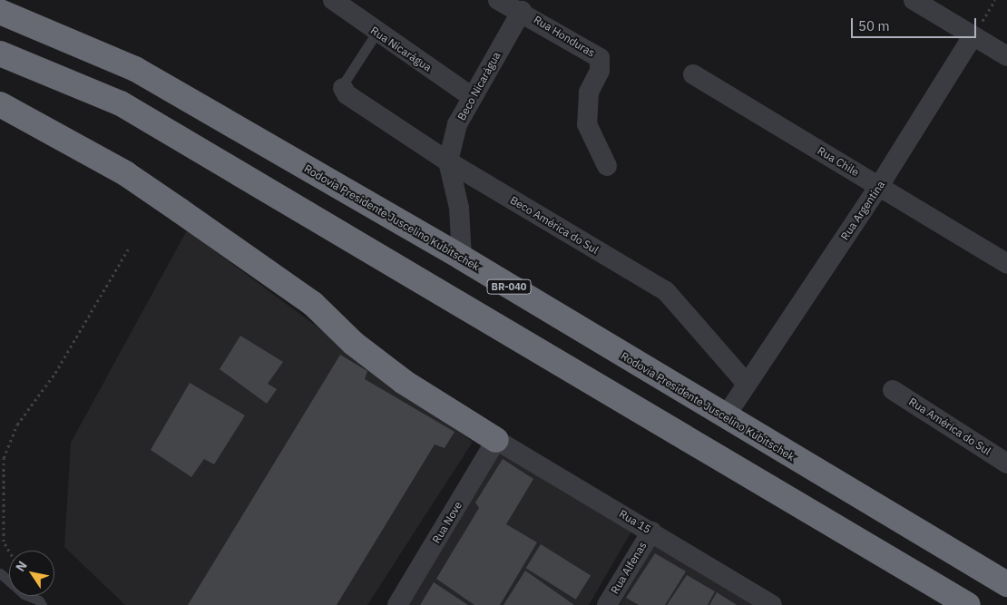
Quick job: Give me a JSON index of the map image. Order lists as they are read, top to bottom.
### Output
{
  "streets": {
    "highway": ["Rodovia Presidente Juscelino Kubitschek", "BR-040"],
    "street": [
      "Rua Honduras",
      "Rua Nicarágua",
      "Beco Nicarágua",
      "Rua Chile",
      "Rua Argentina",
      "Beco América do Sul",
      "Rua América do Sul",
      "Rua 15",
      "Rua Nove",
      "Rua Alfenas"
    ]
  },
  "crossings": [
    ["Rua Honduras", "Beco Nicarágua"],
    ["Rua Nicarágua", "Beco Nicarágua"],
    ["Beco Nicarágua", "Rodovia Presidente Juscelino Kubitschek"],
    ["Beco Nicarágua", "Beco América do Sul"],
    ["Rua Chile", "Rua Argentina"],
    ["Rua Argentina", "Rodovia Presidente Juscelino Kubitschek"],
    ["Rua Argentina", "Beco América do Sul"],
    ["Rua 15", "Rua Nove"],
    ["Rua 15", "Rua Alfenas"]
  ],
  "scale_bar": "50 m",
  "north": "top left"
}
